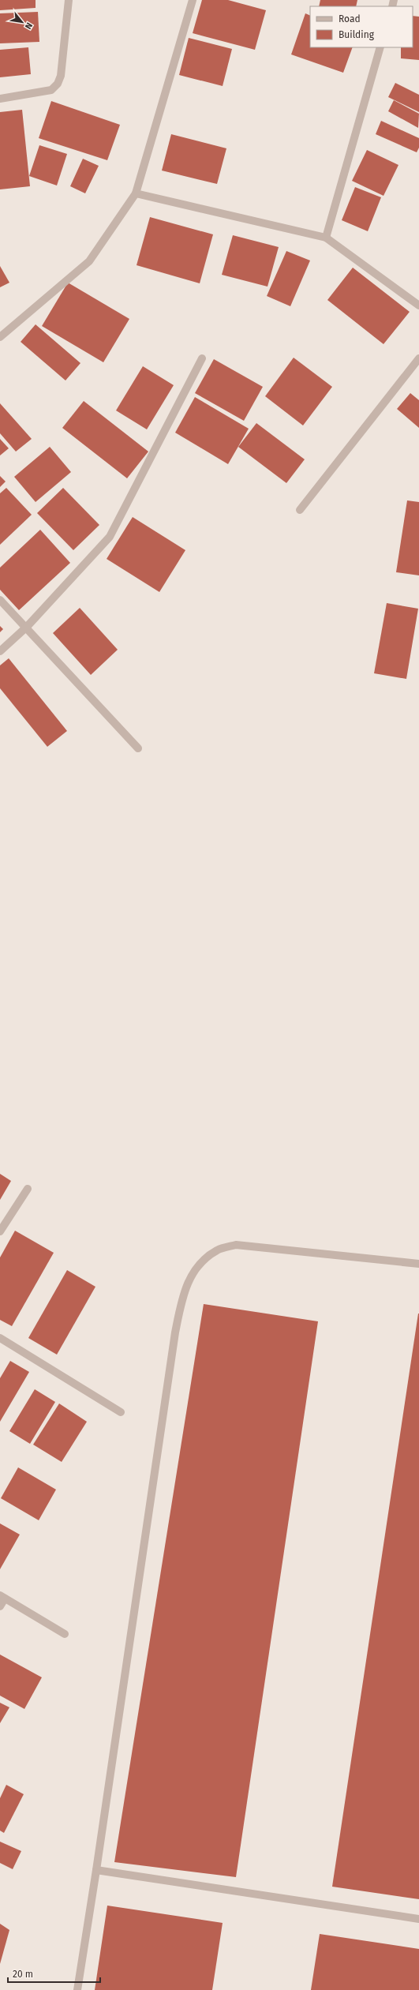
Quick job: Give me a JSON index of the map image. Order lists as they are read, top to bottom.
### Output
{
  "legend": ["Road", "Building"],
  "scale_bar": "20 m",
  "north": "bottom right"
}
